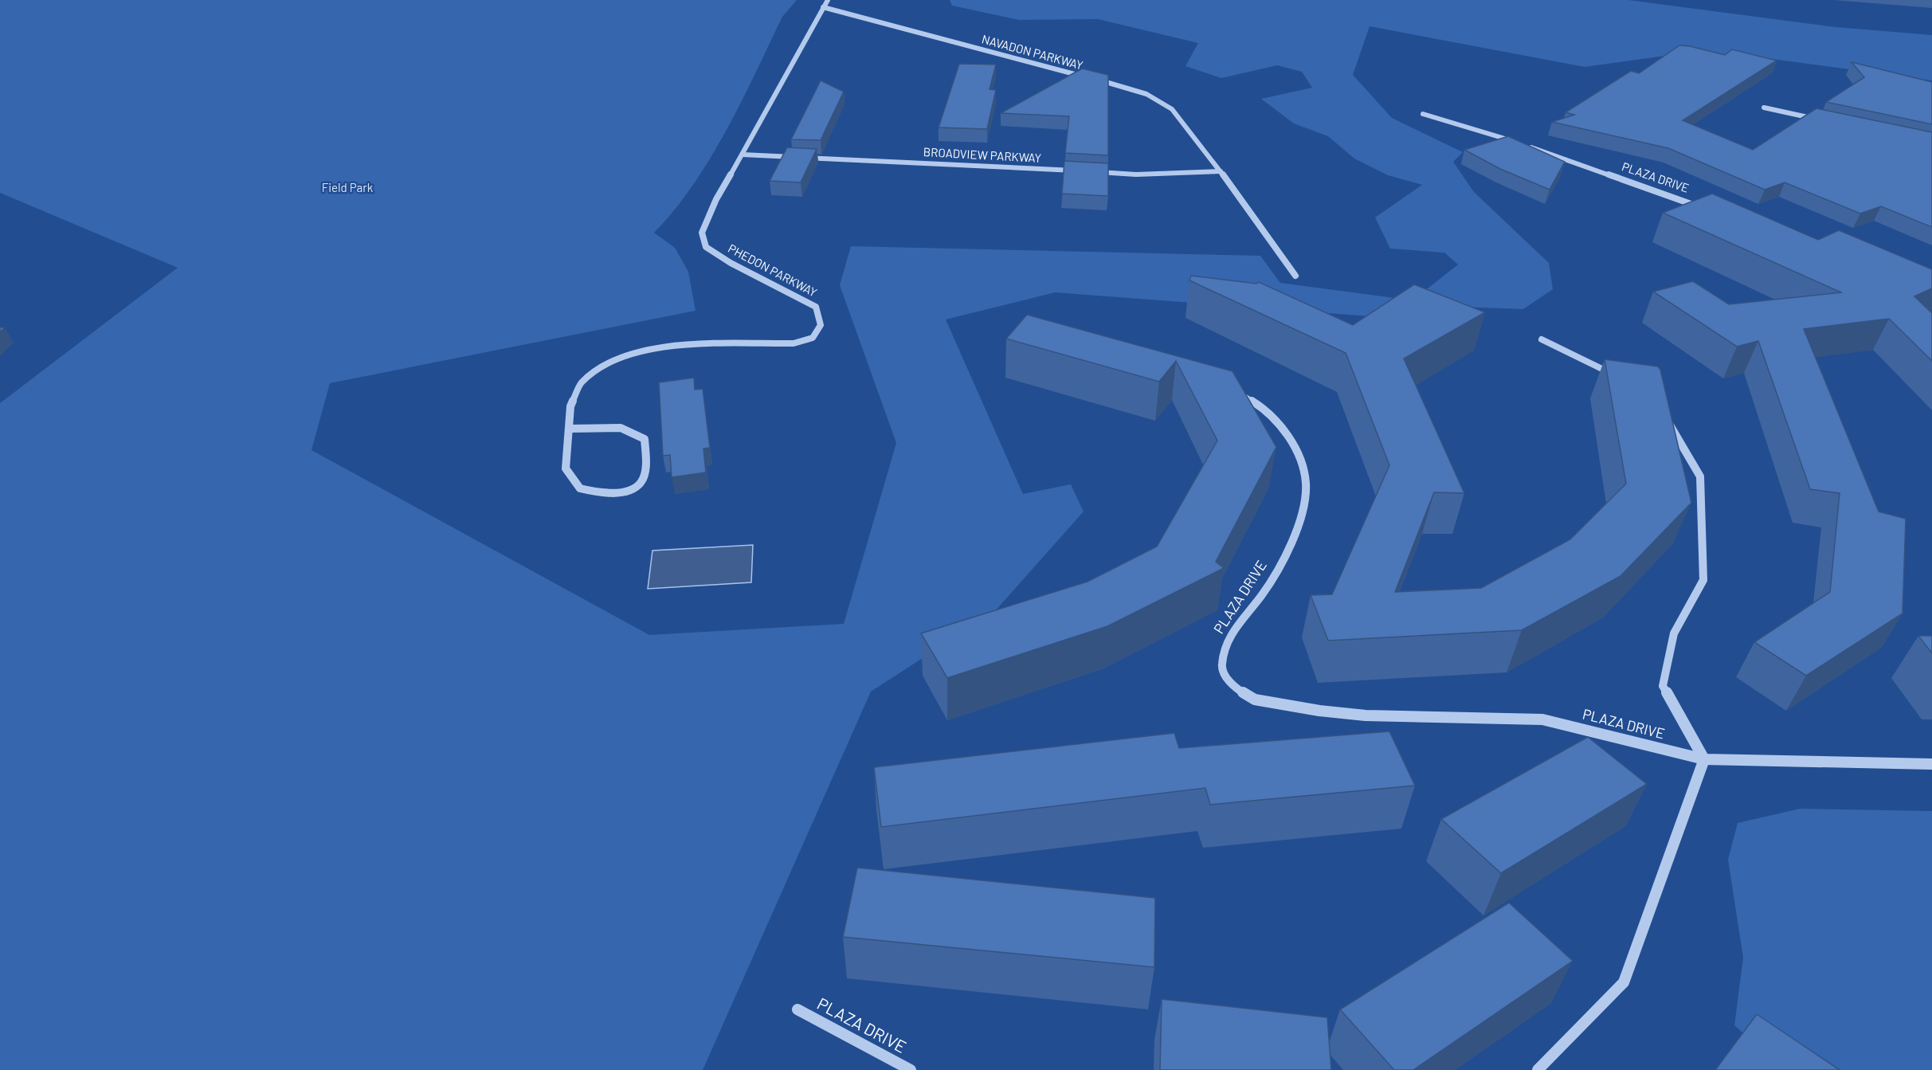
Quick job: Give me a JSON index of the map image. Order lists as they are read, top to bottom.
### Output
{
  "streets": {
    "street": [
      "NAVADON PARKWAY",
      "BROADVIEW PARKWAY",
      "PLAZA DRIVE",
      "PHEDON PARKWAY"
    ]
  },
  "crossings": [
    ["NAVADON PARKWAY", "PHEDON PARKWAY"],
    ["BROADVIEW PARKWAY", "PHEDON PARKWAY"]
  ],
  "parks": ["Field Park"]
}
